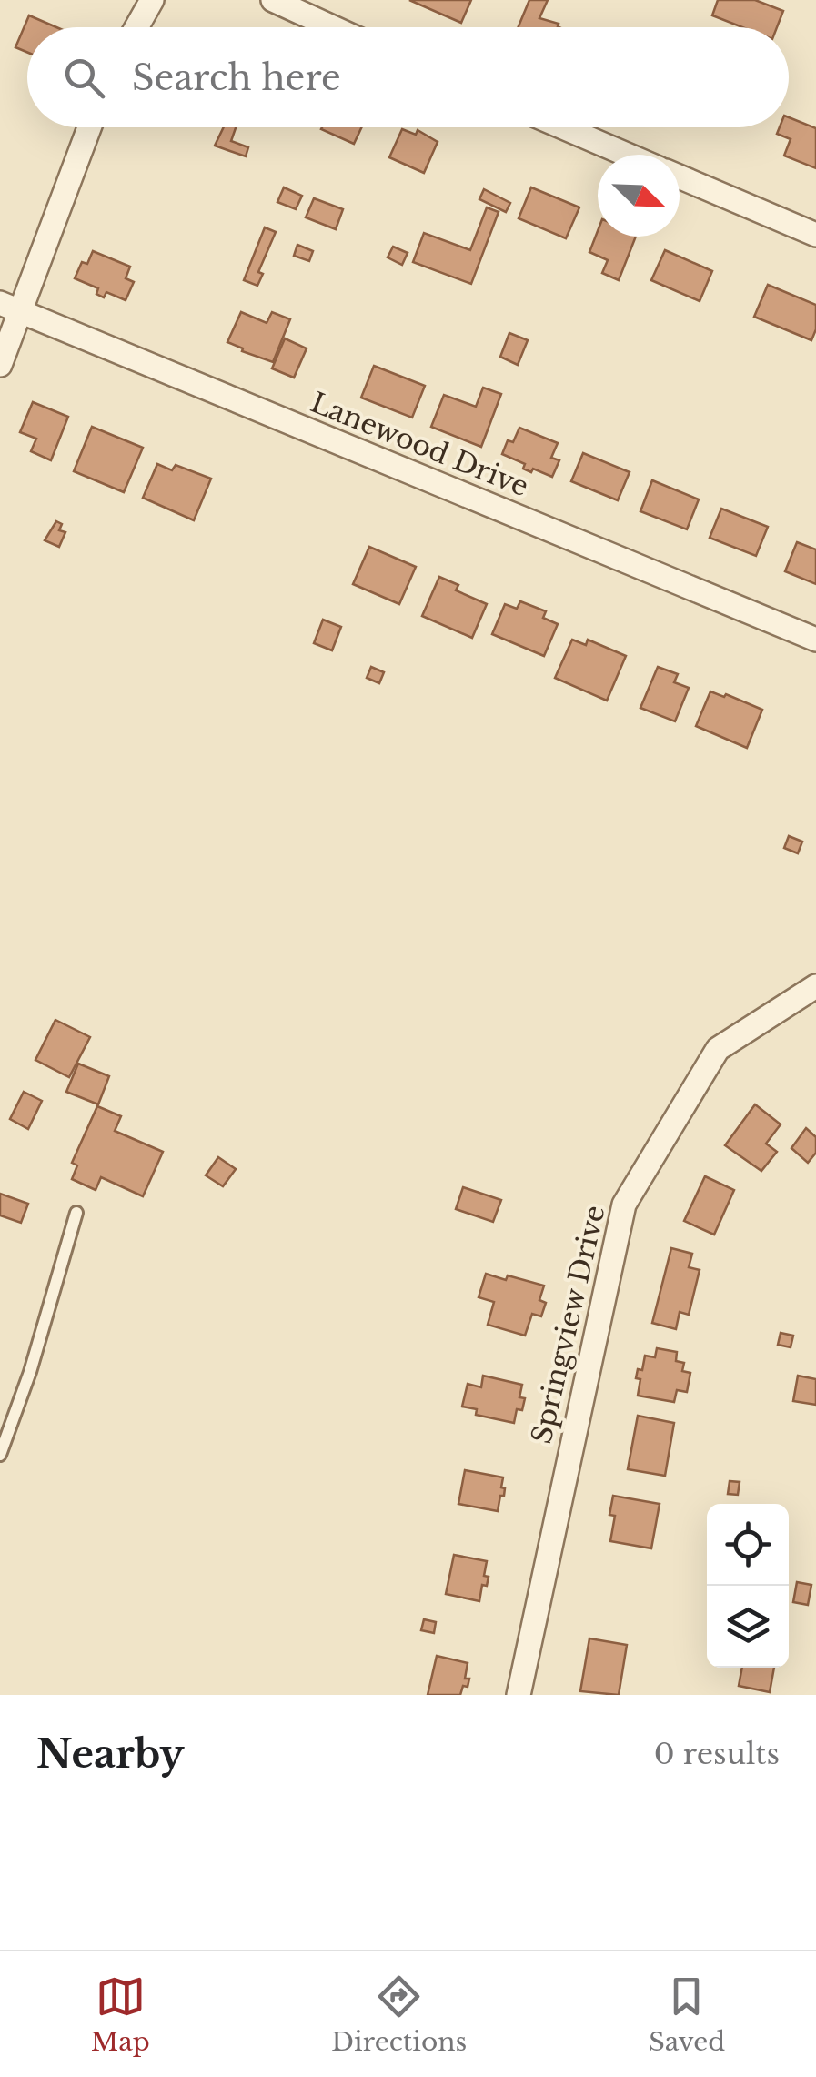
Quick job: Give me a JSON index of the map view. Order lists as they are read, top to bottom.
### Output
{
  "streets": {
    "street": ["Lanewood Drive", "Springview Drive"]
  },
  "north": "bottom right",
  "page": {
    "search": "Search here",
    "heading": ["Nearby", "0 results"],
    "nav": ["Map", "Directions", "Saved"]
  }
}
